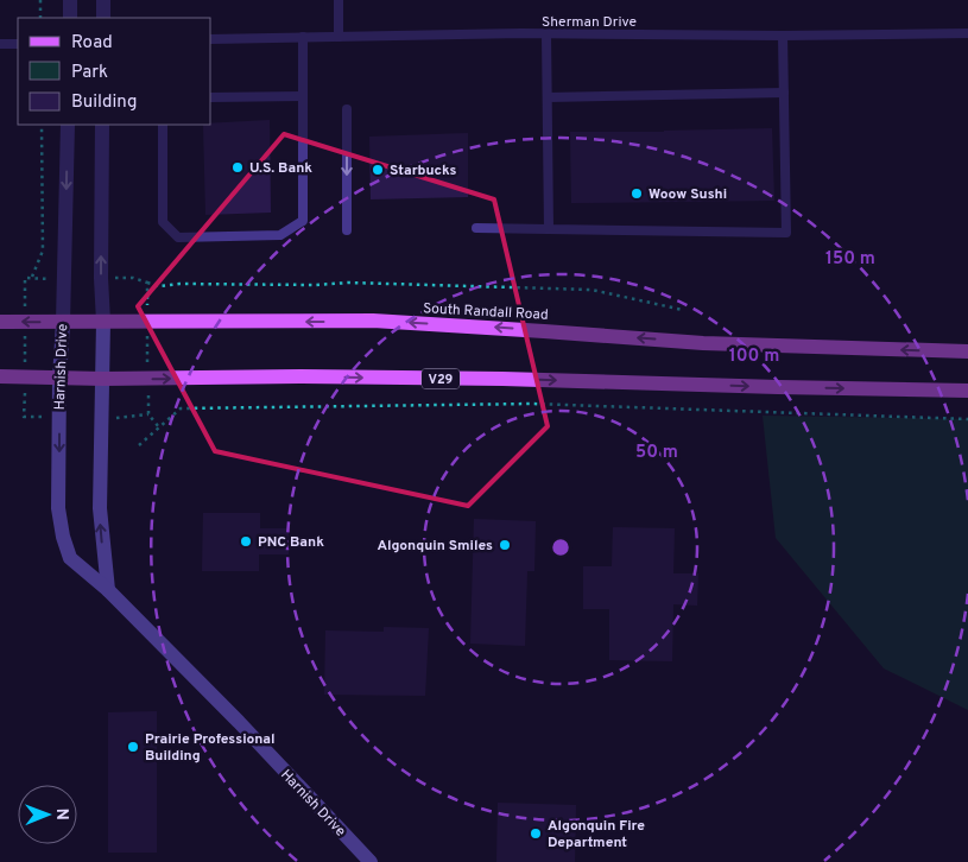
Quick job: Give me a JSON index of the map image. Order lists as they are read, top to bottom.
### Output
{
  "streets": {
    "main road": ["South Randall Road", "V29"],
    "street": ["Harnish Drive"],
    "lane": ["Sherman Drive"]
  },
  "crossings": [
    ["South Randall Road", "Harnish Drive"],
    ["Harnish Drive", "V29"]
  ],
  "places": [
    "U.S. Bank",
    "Starbucks",
    "Woow Sushi",
    "PNC Bank",
    "Algonquin Smiles",
    "Prairie Professional Building",
    "Algonquin Fire Department"
  ],
  "legend": ["Road", "Park", "Building"],
  "north": "right",
  "rings": ["150 m", "100 m", "50 m"]
}
